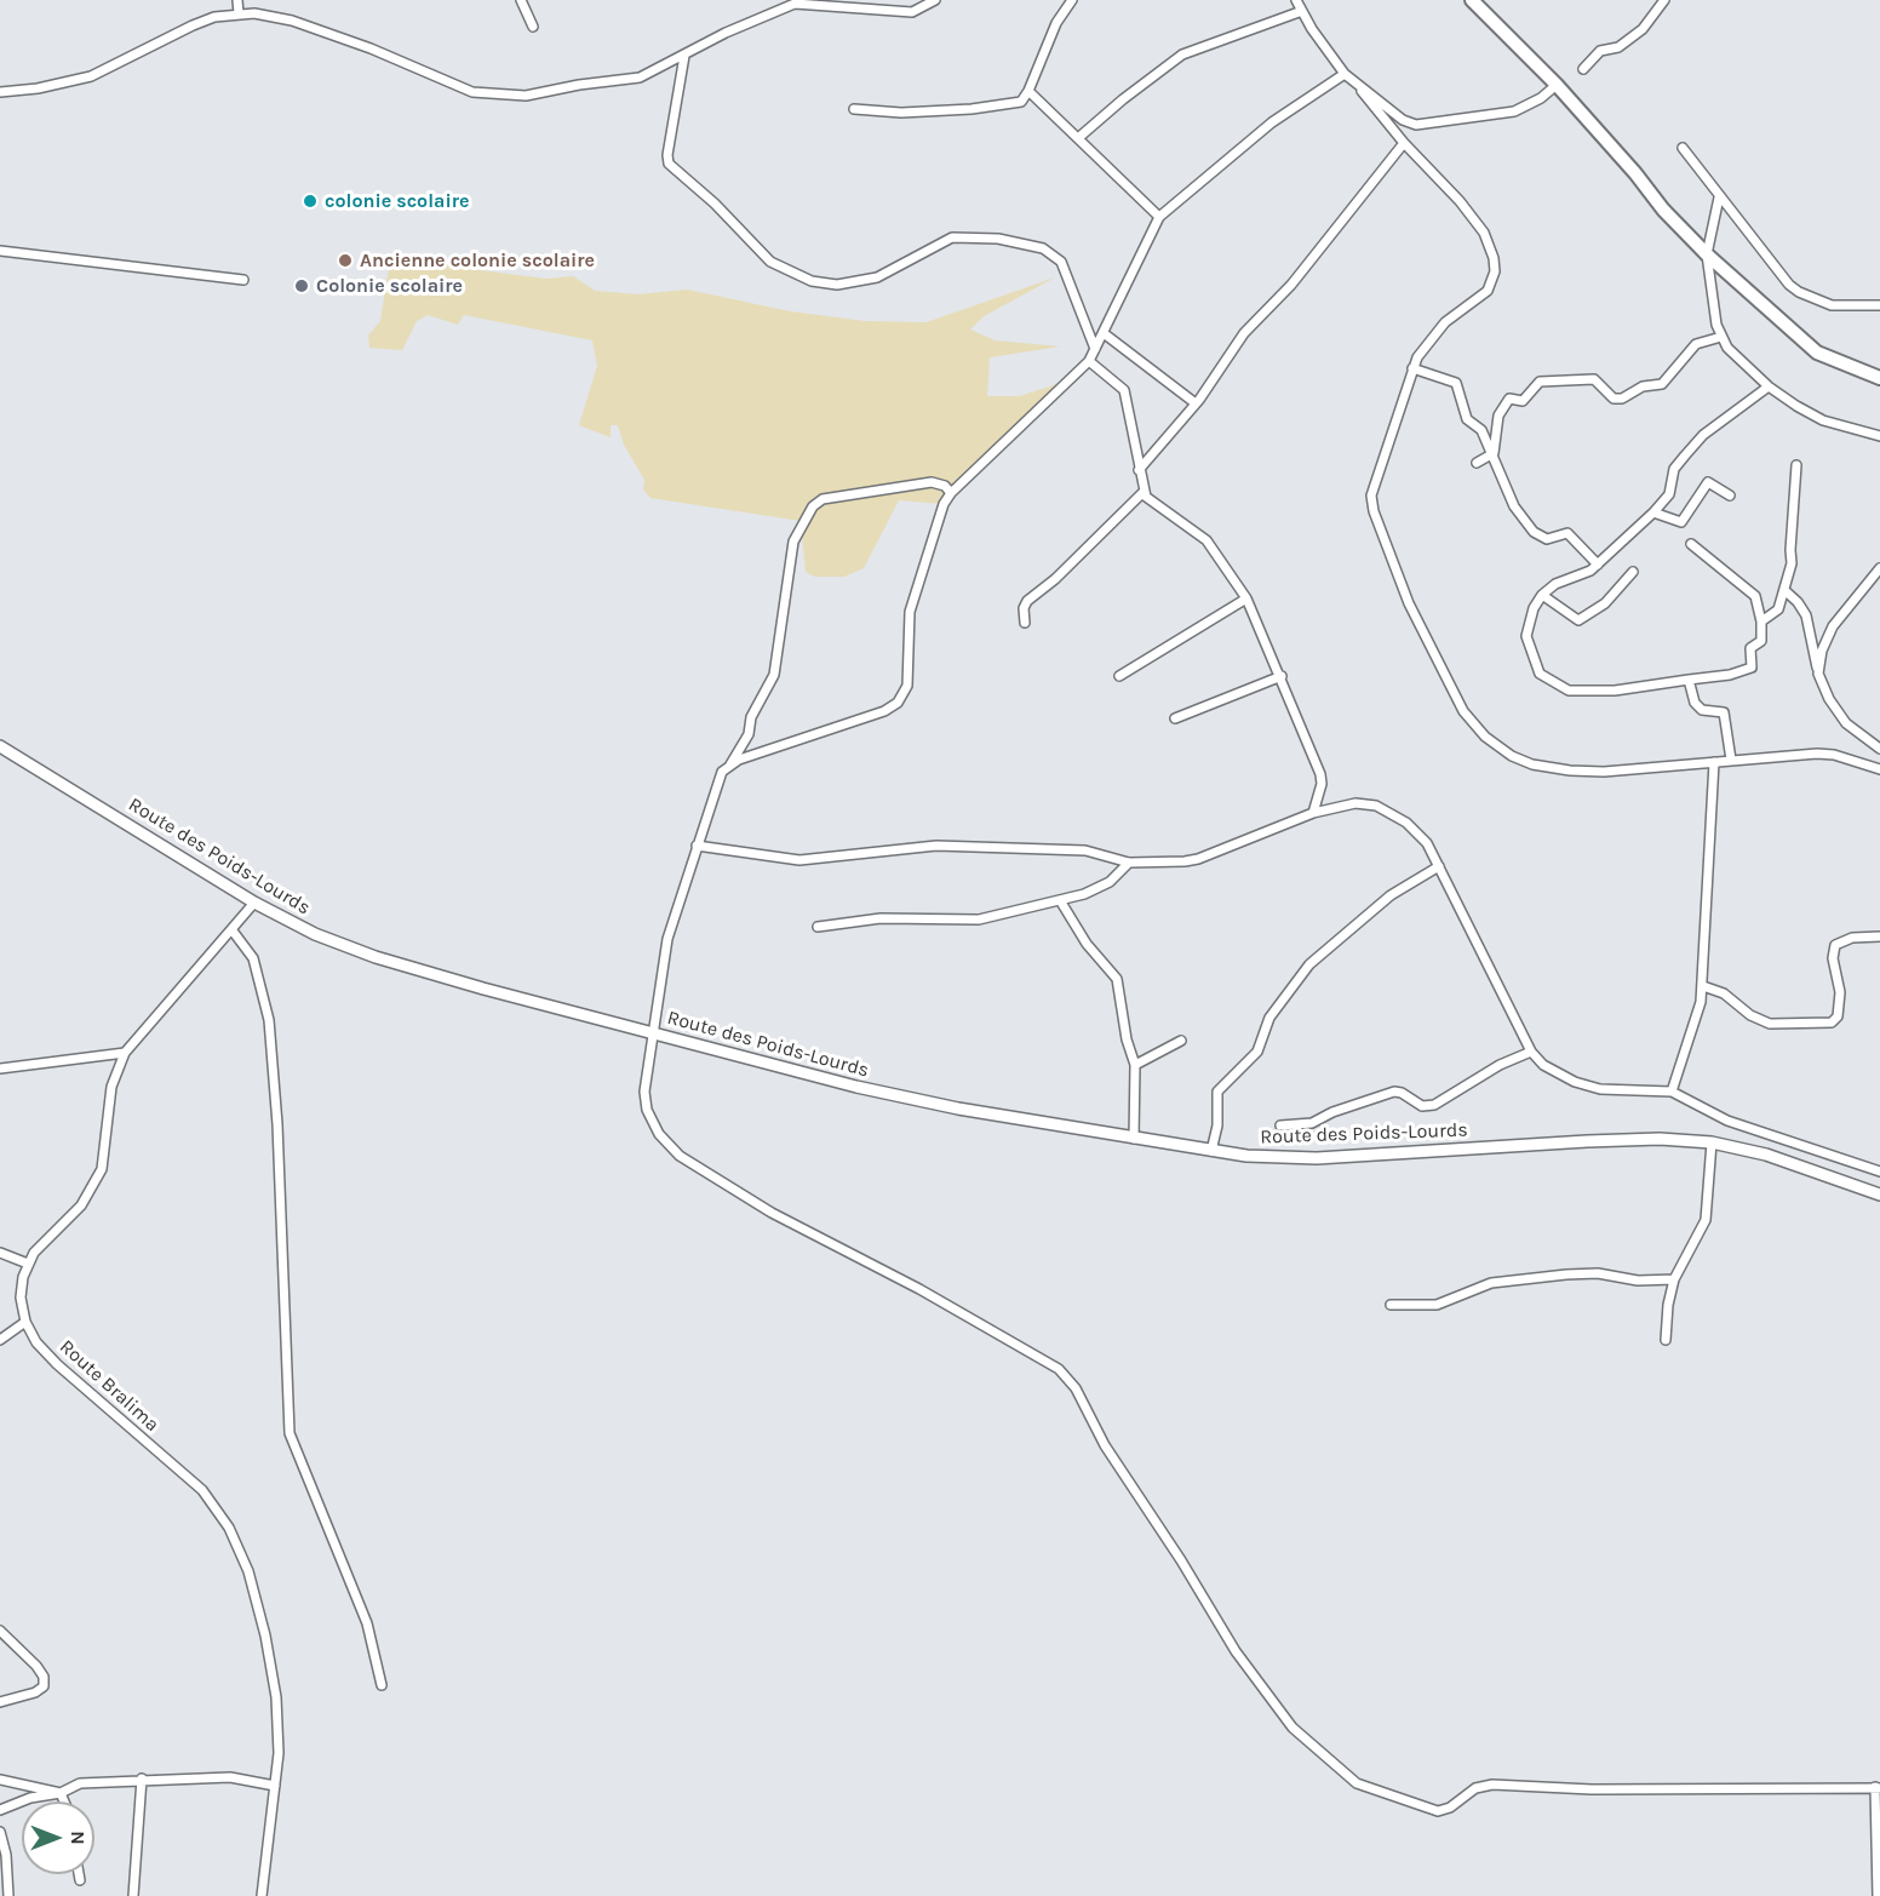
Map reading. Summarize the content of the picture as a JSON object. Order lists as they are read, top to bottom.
{
  "streets": {
    "street": ["Route des Poids-Lourds", "Route Bralima"]
  },
  "crossings": [
    ["Route des Poids-Lourds", "Route Bralima"]
  ],
  "places": ["colonie scolaire", "Ancienne colonie scolaire", "Colonie scolaire"],
  "north": "right"
}
